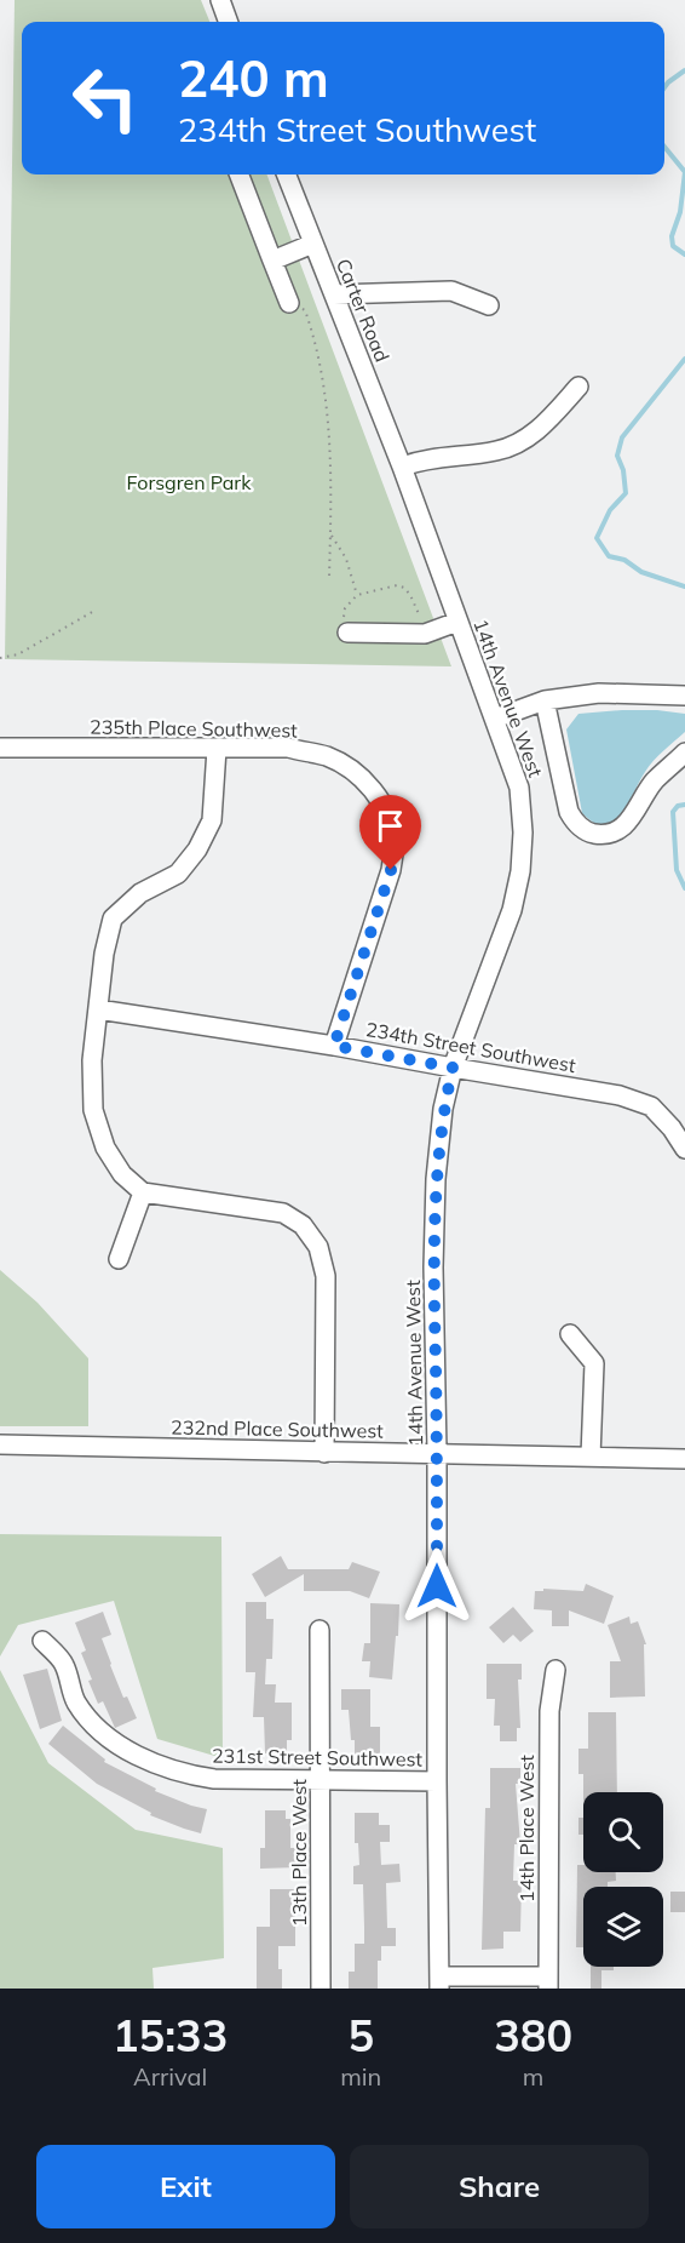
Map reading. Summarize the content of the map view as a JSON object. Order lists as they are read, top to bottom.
{
  "streets": {
    "street": [
      "Carter Road",
      "14th Avenue West",
      "235th Place Southwest",
      "234th Street Southwest",
      "232nd Place Southwest",
      "231st Street Southwest",
      "14th Place West",
      "13th Place West"
    ]
  },
  "crossings": [
    ["Carter Road", "14th Avenue West"],
    ["14th Avenue West", "234th Street Southwest"],
    ["14th Avenue West", "232nd Place Southwest"],
    ["14th Avenue West", "231st Street Southwest"],
    ["235th Place Southwest", "234th Street Southwest"],
    ["231st Street Southwest", "13th Place West"]
  ],
  "parks": ["Forsgren Park"],
  "page": {
    "turn": ["240 m", "234th Street Southwest"],
    "eta": [
      "15:33",
      "Arrival",
      "5",
      "min",
      "380",
      "m"
    ],
    "buttons": ["Exit", "Share"]
  }
}
